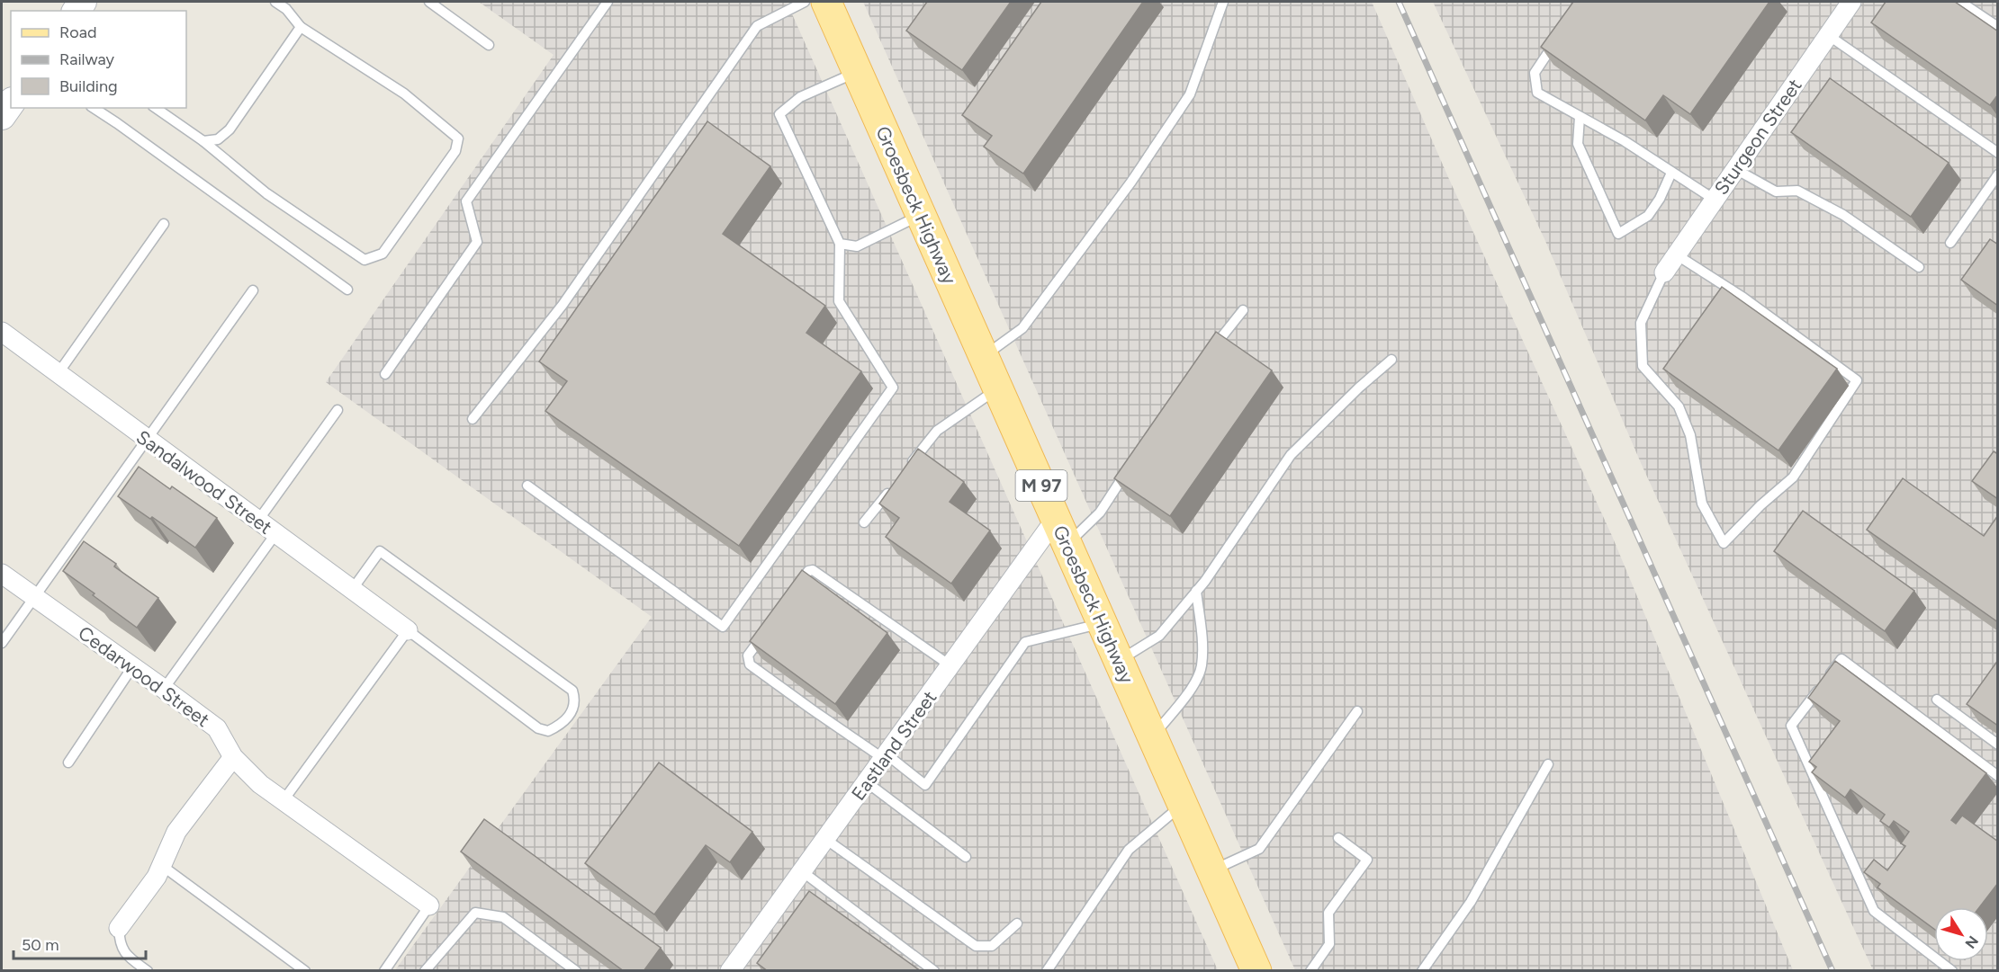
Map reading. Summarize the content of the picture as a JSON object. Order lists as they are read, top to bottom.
{
  "streets": {
    "main road": ["Groesbeck Highway", "M 97"],
    "street": [
      "Sturgeon Street",
      "Sandalwood Street",
      "Cedarwood Street",
      "Eastland Street"
    ]
  },
  "crossings": [
    ["Groesbeck Highway", "Eastland Street"]
  ],
  "legend": ["Road", "Railway", "Building"],
  "scale_bar": "50 m",
  "north": "bottom right"
}
